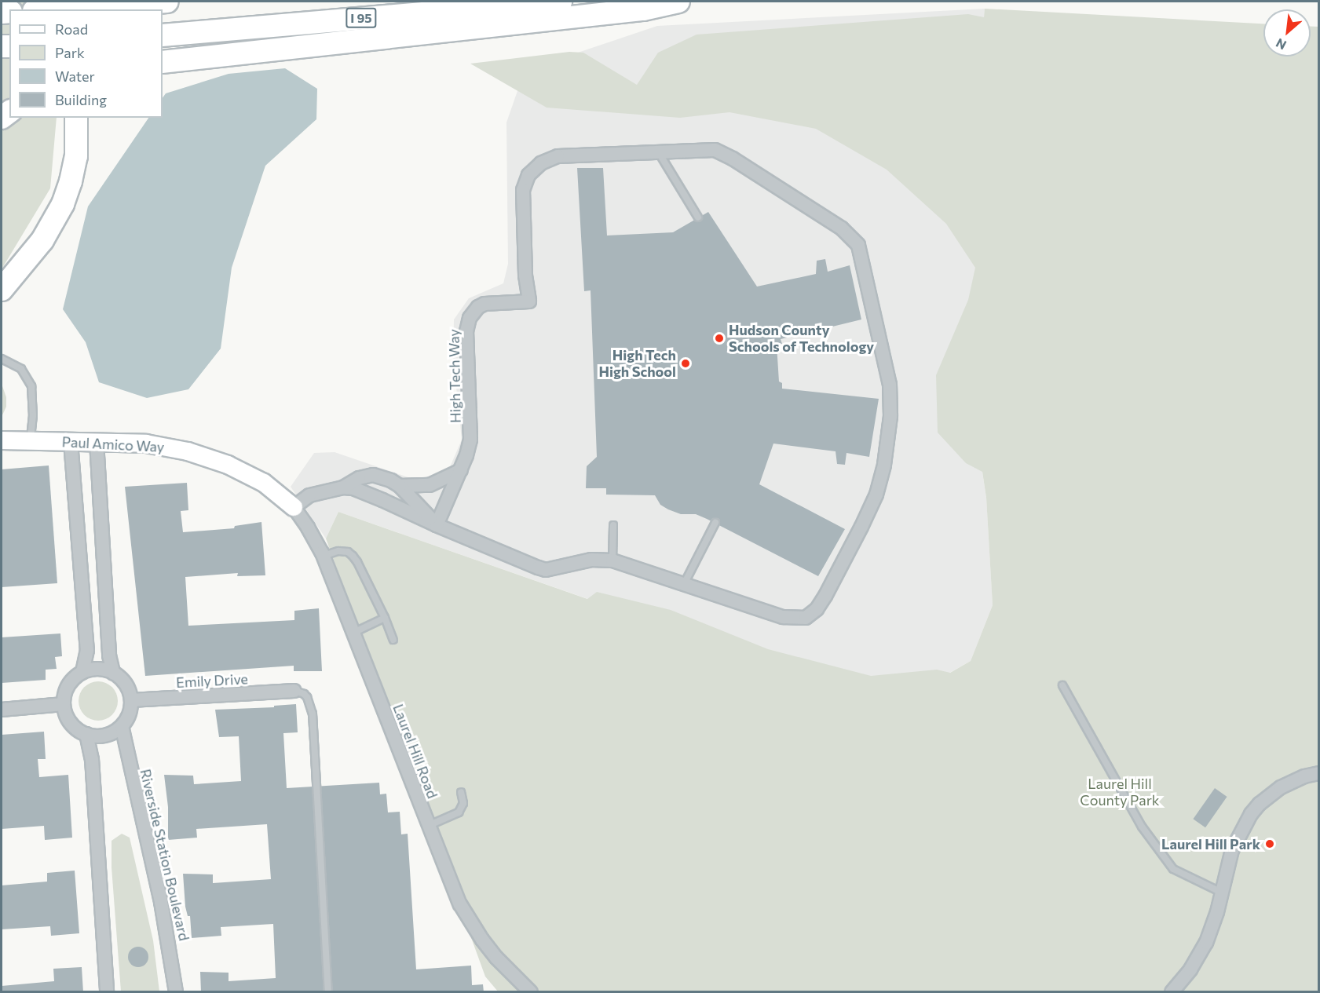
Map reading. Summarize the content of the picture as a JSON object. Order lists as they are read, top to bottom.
{
  "streets": {
    "highway": ["I 95"],
    "street": [
      "High Tech Way",
      "Paul Amico Way",
      "Emily Drive",
      "Laurel Hill Road",
      "Riverside Station Boulevard"
    ]
  },
  "crossings": [
    ["Paul Amico Way", "Laurel Hill Road"],
    ["Emily Drive", "Riverside Station Boulevard"]
  ],
  "parks": ["Laurel Hill County Park"],
  "places": ["Hudson County Schools of Technology", "High Tech High School", "Laurel Hill Park"],
  "legend": [
    "Road",
    "Park",
    "Water",
    "Building"
  ],
  "north": "bottom left"
}
